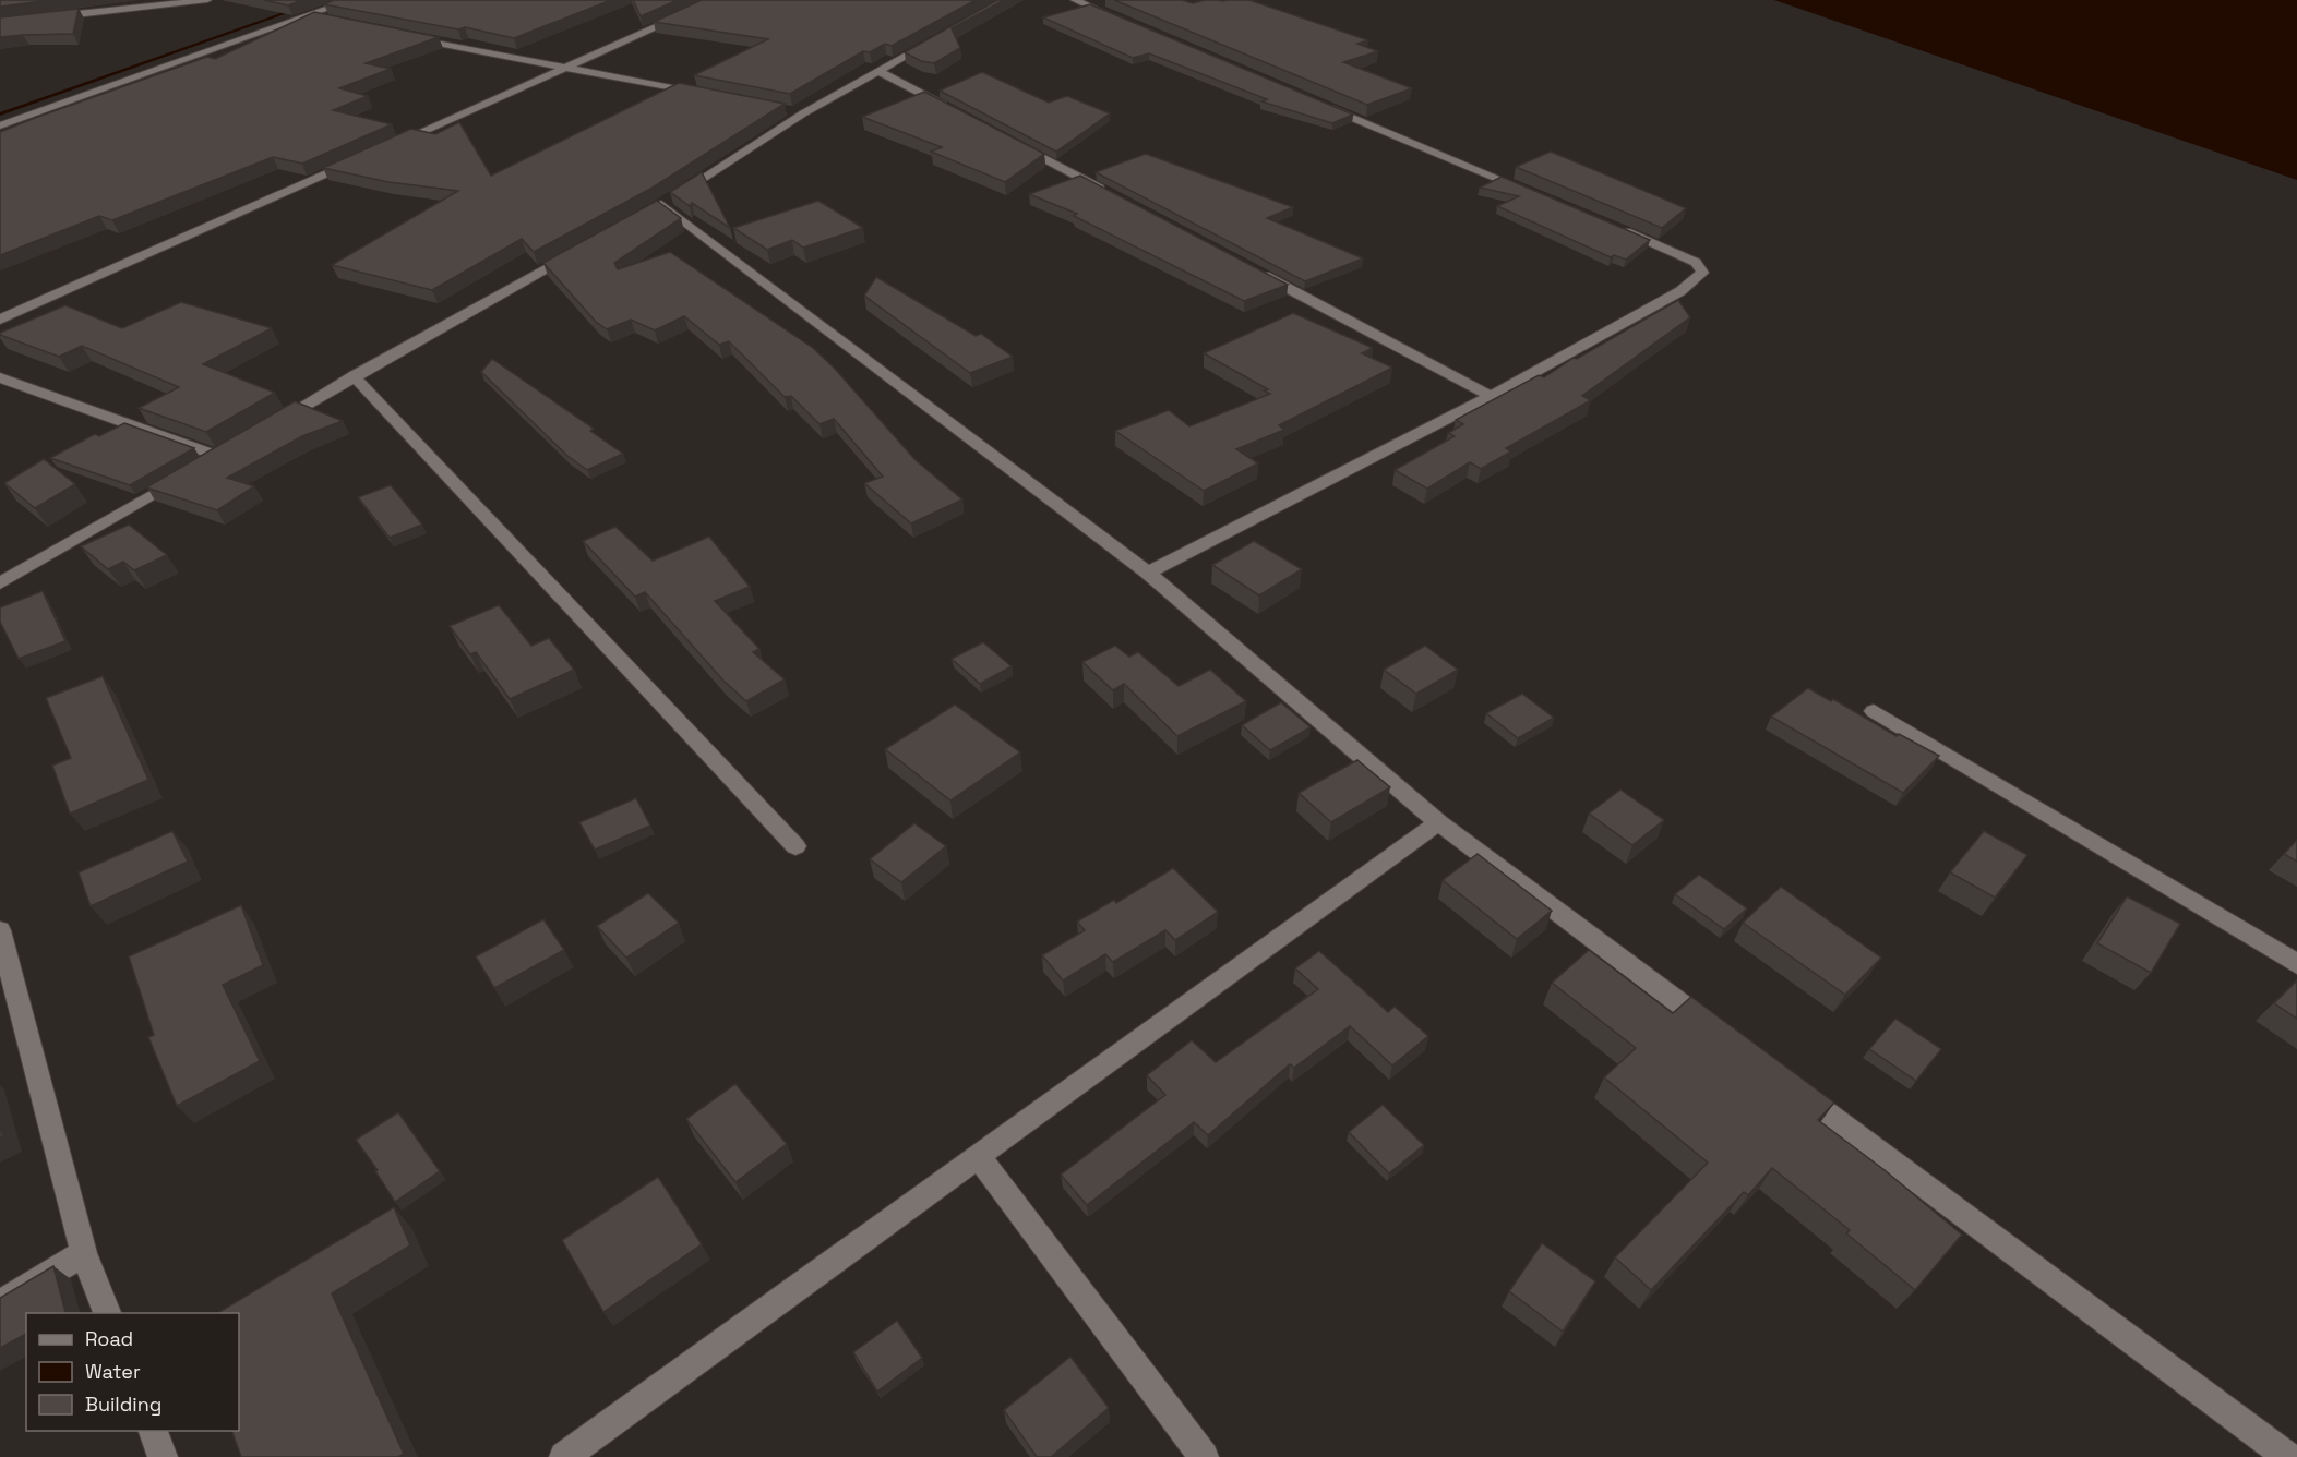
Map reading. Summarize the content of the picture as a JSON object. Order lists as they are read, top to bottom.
{
  "legend": ["Road", "Water", "Building"]
}
